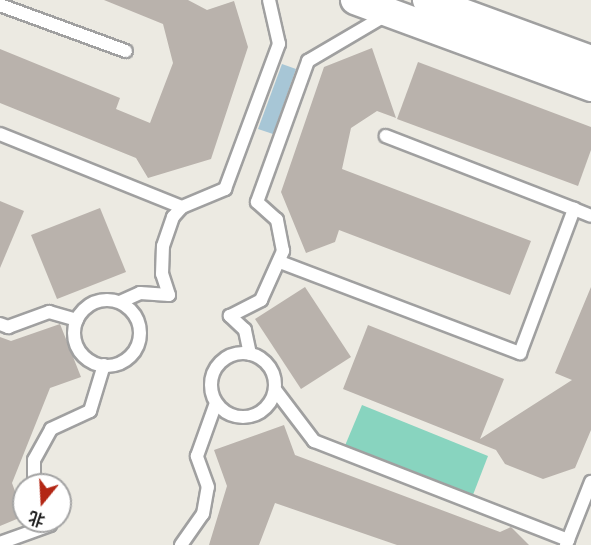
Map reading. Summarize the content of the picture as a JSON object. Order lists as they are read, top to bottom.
{
  "north": "bottom"
}
